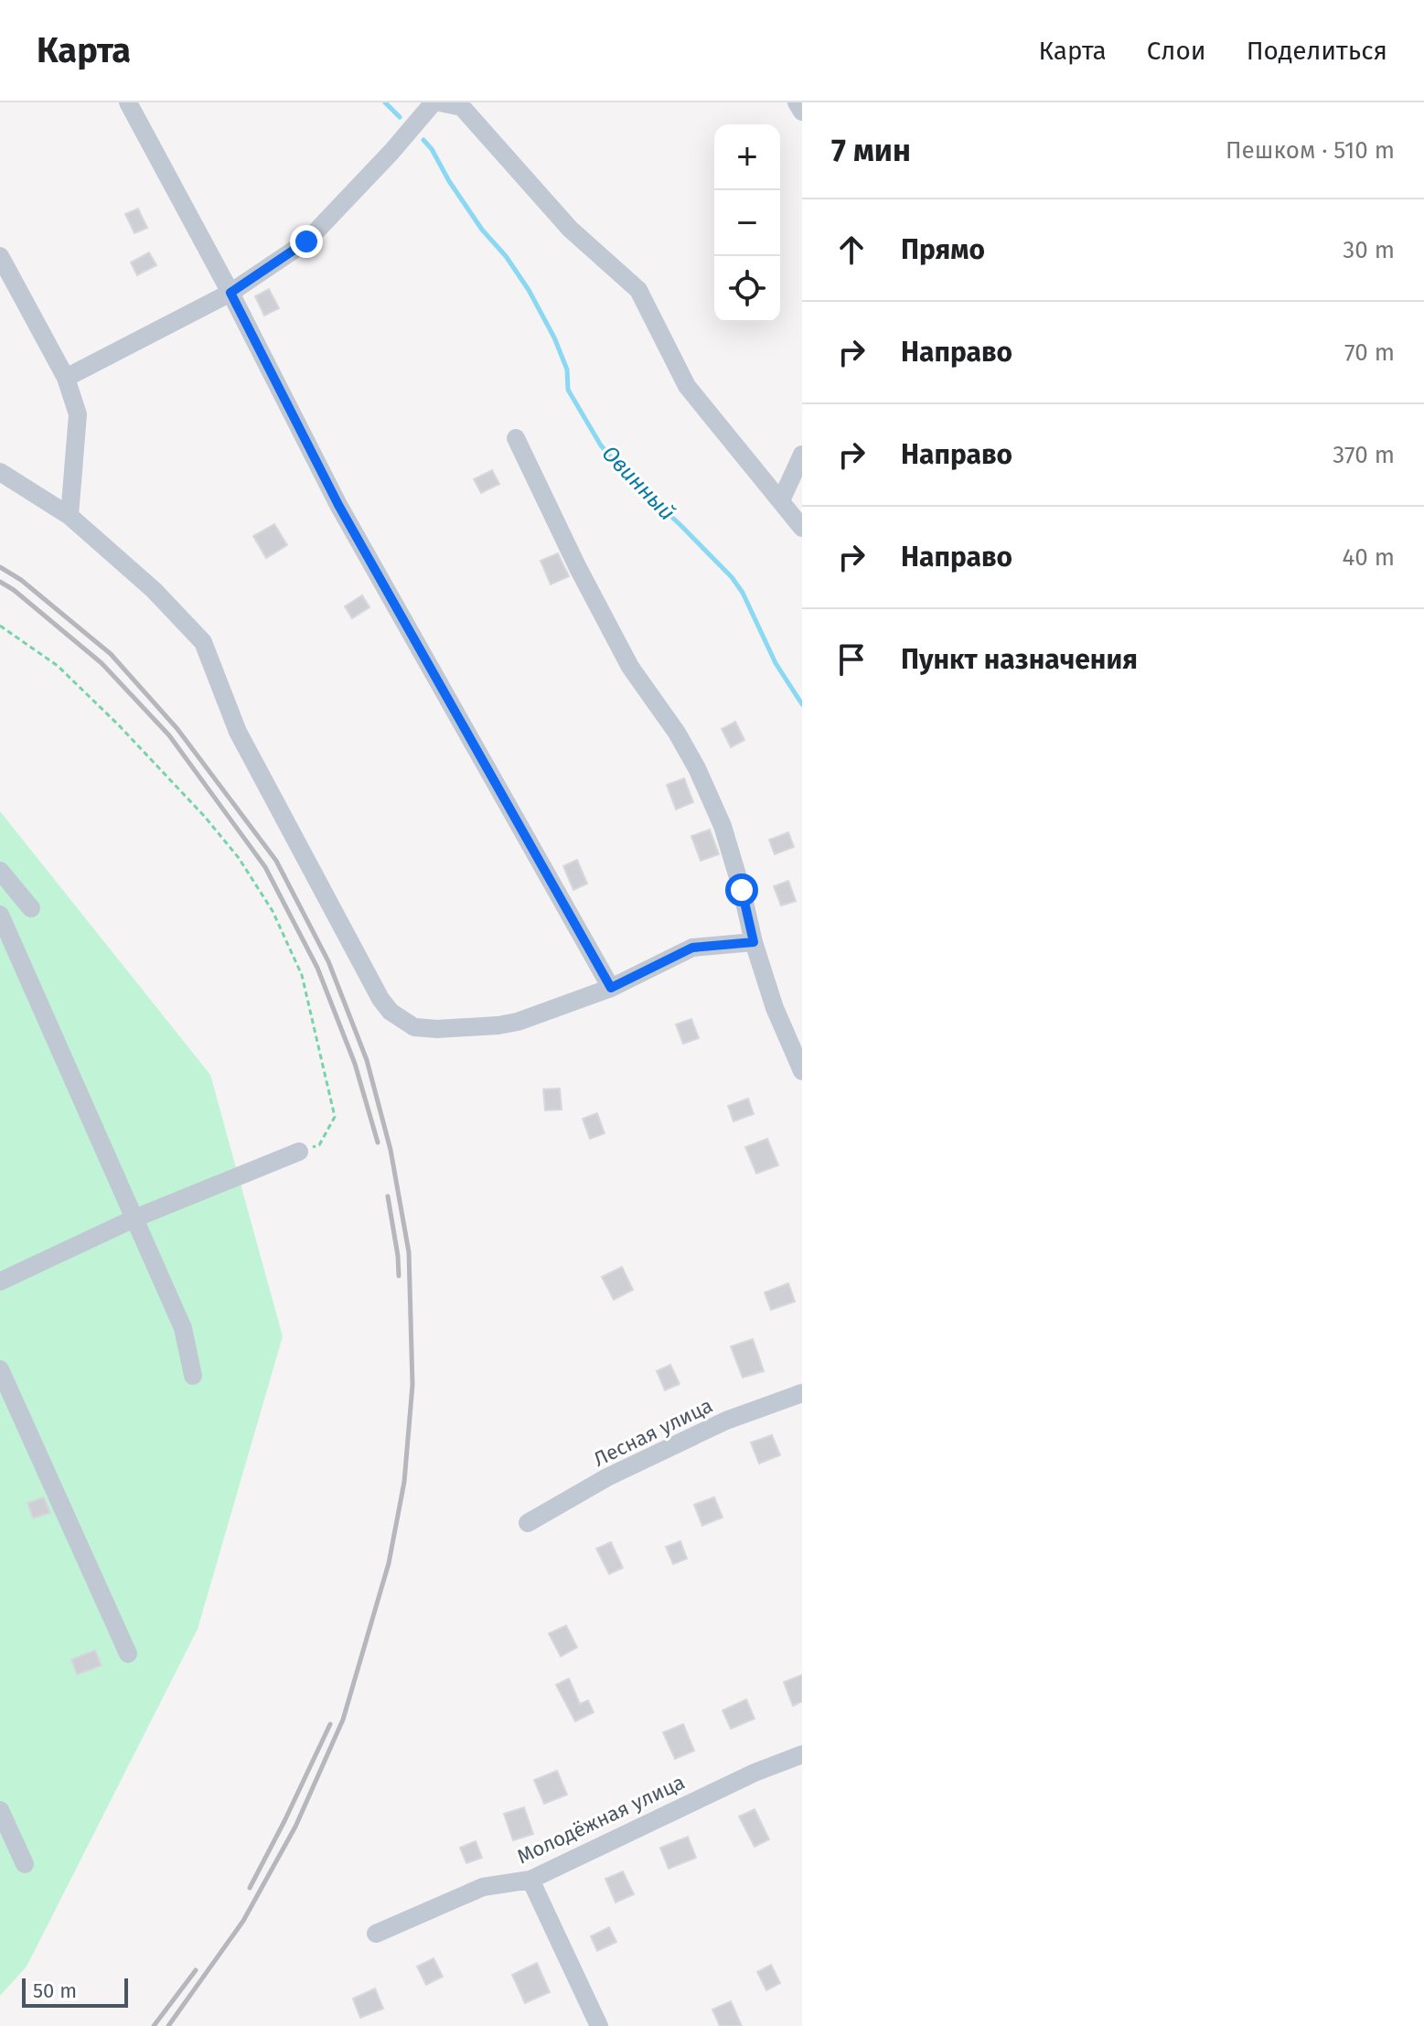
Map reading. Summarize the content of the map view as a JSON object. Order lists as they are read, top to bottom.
{
  "streets": {
    "street": ["Лесная улица", "Молодёжная улица"]
  },
  "water": ["Овинный"],
  "scale_bar": "50 m",
  "page": {
    "header": "Карта",
    "nav": ["Карта", "Слои", "Поделиться"],
    "heading": ["7 мин", "Пешком · 510 m"],
    "map_buttons": ["+", "−"],
    "list": [
      ["Прямо", "30 m"],
      ["Направо", "70 m"],
      ["Направо", "370 m"],
      ["Направо", "40 m"],
      "Пункт назначения"
    ],
    "scale": "50 m"
  }
}
